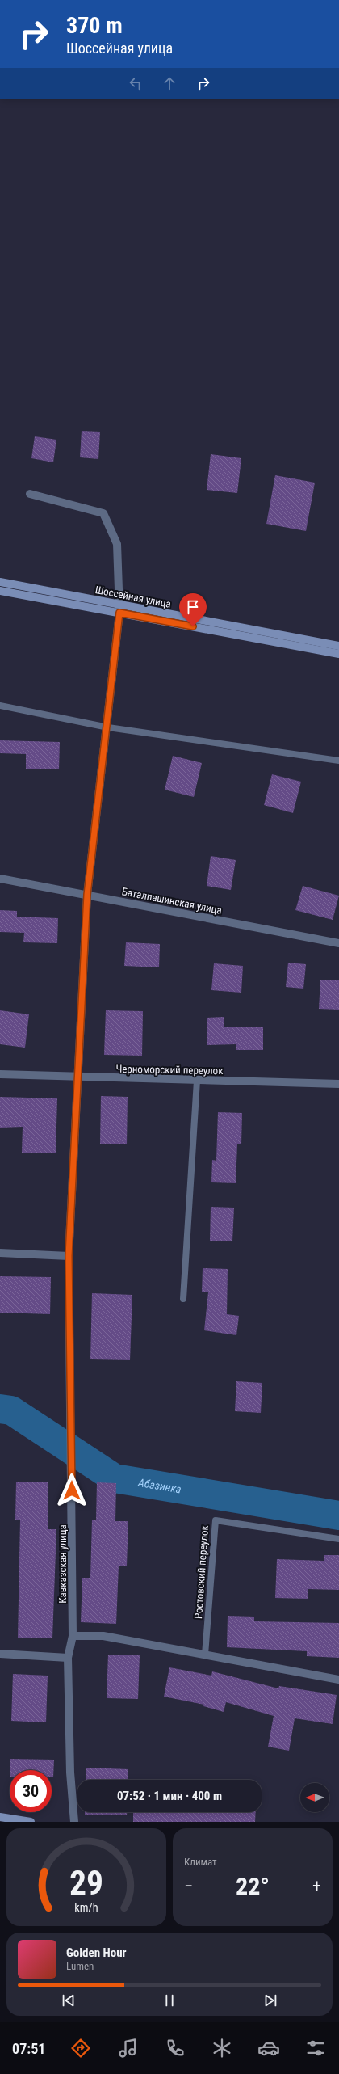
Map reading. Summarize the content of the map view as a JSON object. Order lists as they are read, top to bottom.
{
  "streets": {
    "main road": ["Шоссейная улица"],
    "street": ["Баталпашинская улица", "Черноморский переулок", "Кавказская улица"],
    "lane": ["Ростовский переулок"]
  },
  "crossings": [
    ["Шоссейная улица", "Кавказская улица"],
    ["Баталпашинская улица", "Кавказская улица"],
    ["Черноморский переулок", "Кавказская улица"]
  ],
  "water": ["Абазинка"],
  "north": "left",
  "page": {
    "turn": ["370 m", "Шоссейная улица"],
    "limit": "30",
    "trip": "07:52 · 1 мин · 400 m",
    "tile": "Климат",
    "heat": ["−", "22°", "+"],
    "song": ["Golden Hour", "Lumen"],
    "tabs": "07:51",
    "gauge": ["29", "km/h"]
  }
}
